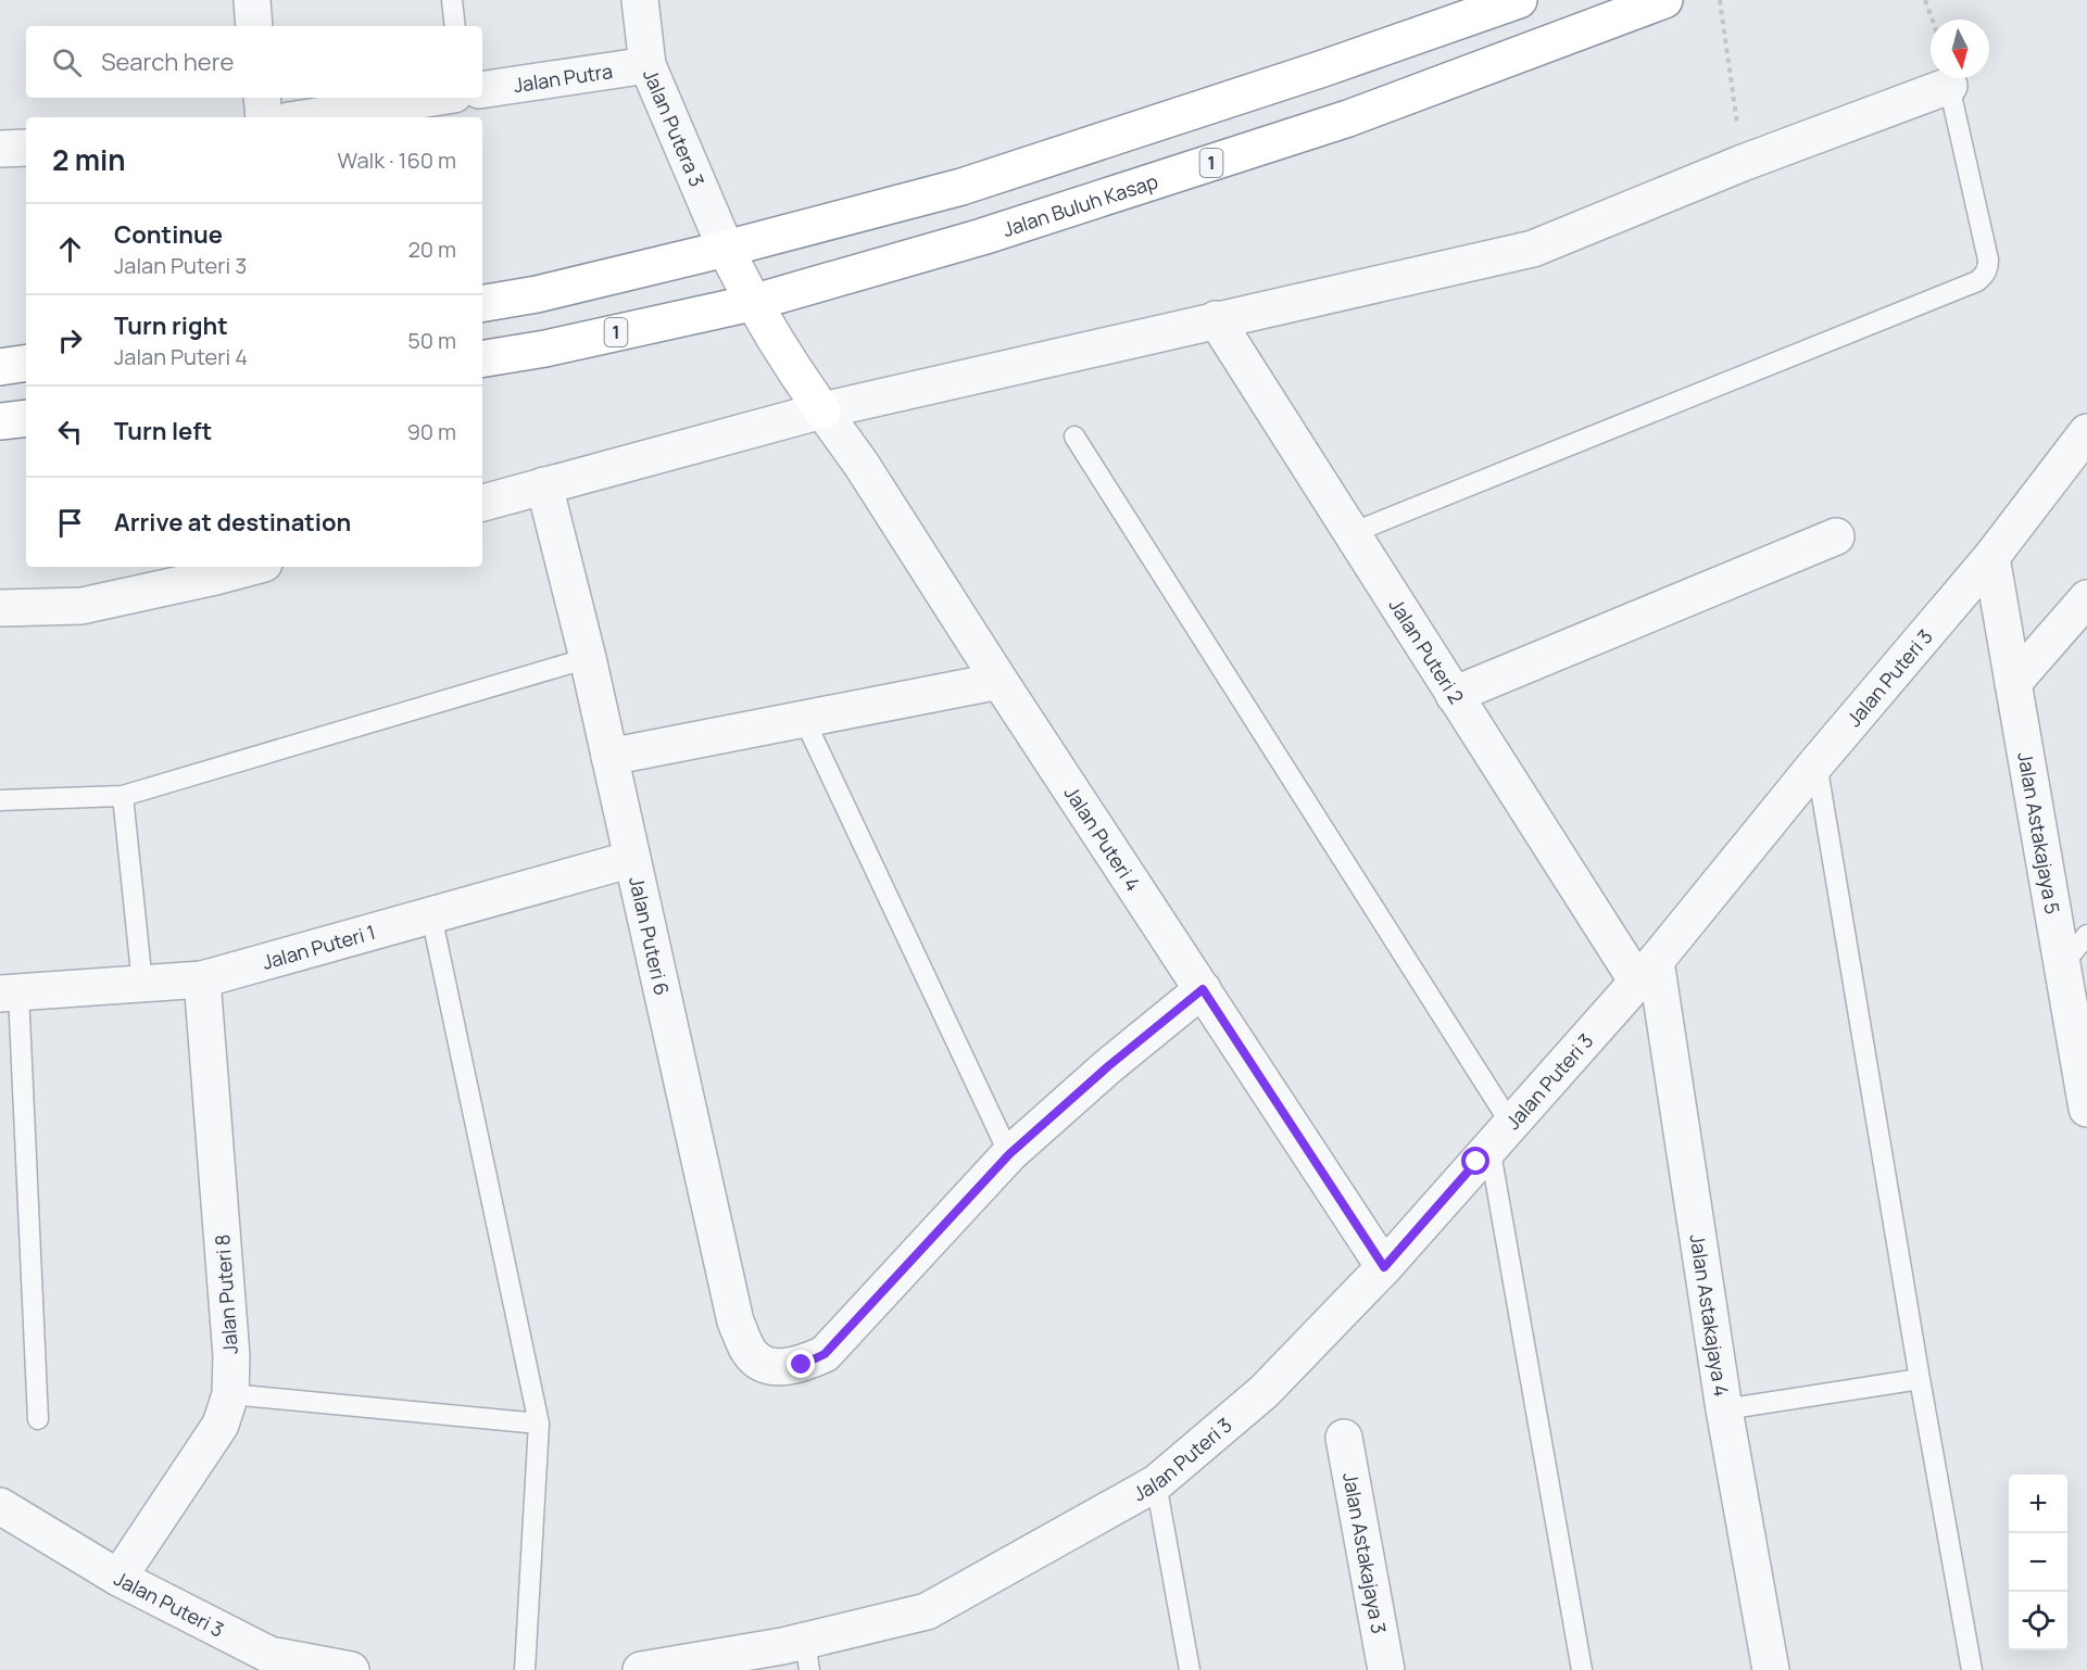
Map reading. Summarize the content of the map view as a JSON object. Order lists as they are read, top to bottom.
{
  "streets": {
    "main road": ["1", "Jalan Buluh Kasap"],
    "street": [
      "Jalan Putra",
      "Jalan Putera 3",
      "Jalan Puteri 2",
      "Jalan Puteri 3",
      "Jalan Astakajaya 5",
      "Jalan Puteri 4",
      "Jalan Puteri 6",
      "Jalan Puteri 1",
      "Jalan Puteri 8",
      "Jalan Astakajaya 4",
      "Jalan Astakajaya 3"
    ]
  },
  "crossings": [
    ["Jalan Putra", "Jalan Putera 3"],
    ["Jalan Puteri 2", "Jalan Puteri 3"],
    ["Jalan Puteri 2", "Jalan Astakajaya 4"],
    ["Jalan Puteri 3", "Jalan Astakajaya 5"],
    ["Jalan Puteri 3", "Jalan Puteri 4"],
    ["Jalan Puteri 3", "Jalan Puteri 8"],
    ["Jalan Puteri 3", "Jalan Astakajaya 4"],
    ["Jalan Puteri 6", "Jalan Puteri 1"],
    ["Jalan Puteri 1", "Jalan Puteri 8"]
  ],
  "north": "bottom",
  "page": {
    "search": "Search here",
    "heading": ["2 min", "Walk · 160 m"],
    "list": [
      ["Continue", "Jalan Puteri 3", "20 m"],
      ["Turn right", "Jalan Puteri 4", "50 m"],
      ["Turn left", "90 m"],
      "Arrive at destination"
    ],
    "map_buttons": ["+", "−"]
  }
}
